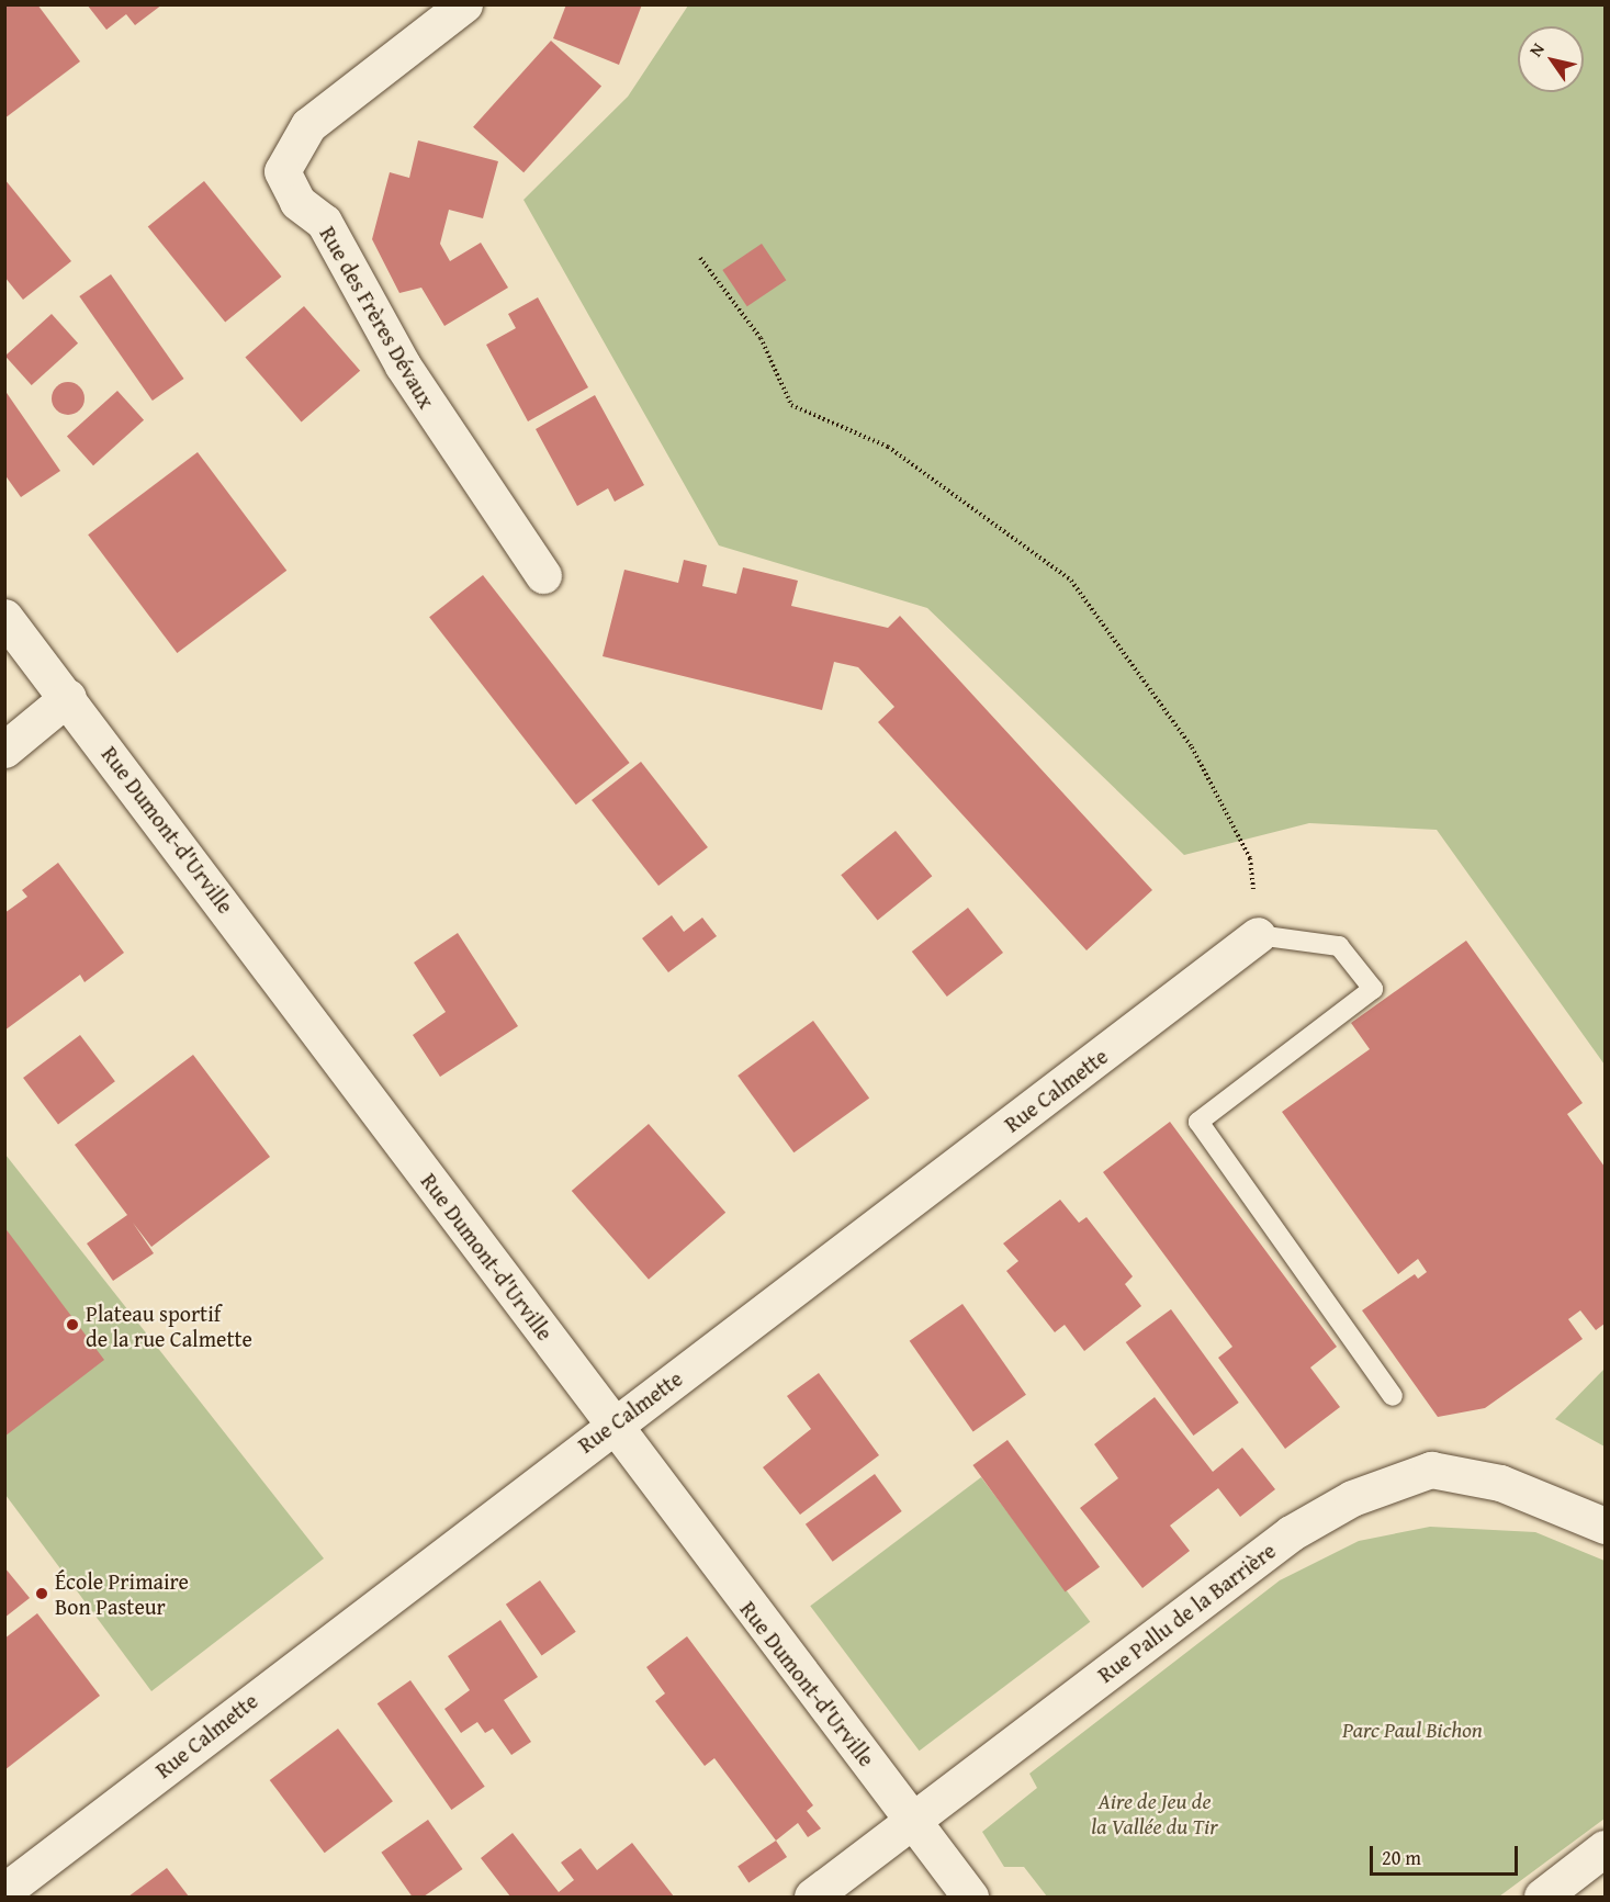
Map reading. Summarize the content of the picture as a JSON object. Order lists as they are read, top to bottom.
{
  "streets": {
    "street": [
      "Rue des Frères Dévaux",
      "Rue Dumont-d'Urville",
      "Rue Calmette",
      "Rue Pallu de la Barrière"
    ]
  },
  "crossings": [
    ["Rue Dumont-d'Urville", "Rue Calmette"],
    ["Rue Dumont-d'Urville", "Rue Pallu de la Barrière"]
  ],
  "parks": ["Parc Paul Bichon", "Aire de Jeu de la Vallée du Tir"],
  "places": ["Plateau sportif de la rue Calmette", "École Primaire Bon Pasteur"],
  "scale_bar": "20 m",
  "north": "top left"
}
